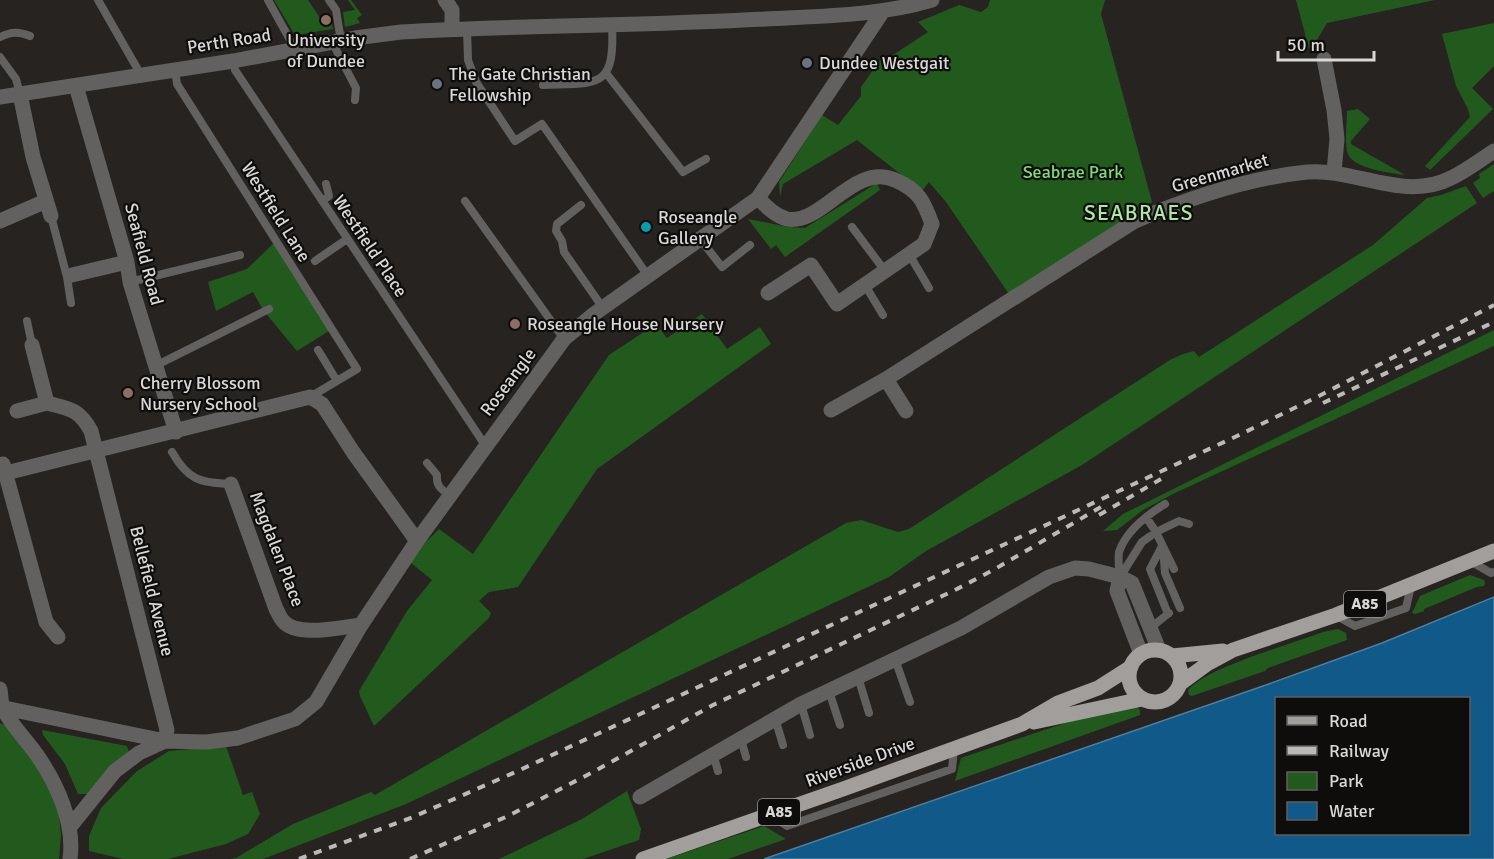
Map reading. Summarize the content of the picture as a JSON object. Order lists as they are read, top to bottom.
{
  "streets": {
    "main road": ["A85", "Riverside Drive"],
    "street": [
      "Perth Road",
      "Greenmarket",
      "Seafield Road",
      "Roseangle",
      "Magdalen Place",
      "Bellefield Avenue"
    ],
    "lane": ["Westfield Lane", "Westfield Place"]
  },
  "crossings": [
    ["Perth Road", "Westfield Lane"],
    ["Perth Road", "Westfield Place"],
    ["Perth Road", "Seafield Road"],
    ["Perth Road", "Roseangle"],
    ["Westfield Place", "Roseangle"],
    ["Roseangle", "Magdalen Place"],
    ["Roseangle", "Bellefield Avenue"]
  ],
  "districts": ["SEABRAES"],
  "parks": ["Seabrae Park"],
  "places": [
    "University of Dundee",
    "Dundee Westgait",
    "The Gate Christian Fellowship",
    "Roseangle Gallery",
    "Roseangle House Nursery",
    "Cherry Blossom Nursery School"
  ],
  "legend": [
    "Road",
    "Railway",
    "Park",
    "Water"
  ],
  "scale_bar": "50 m"
}
